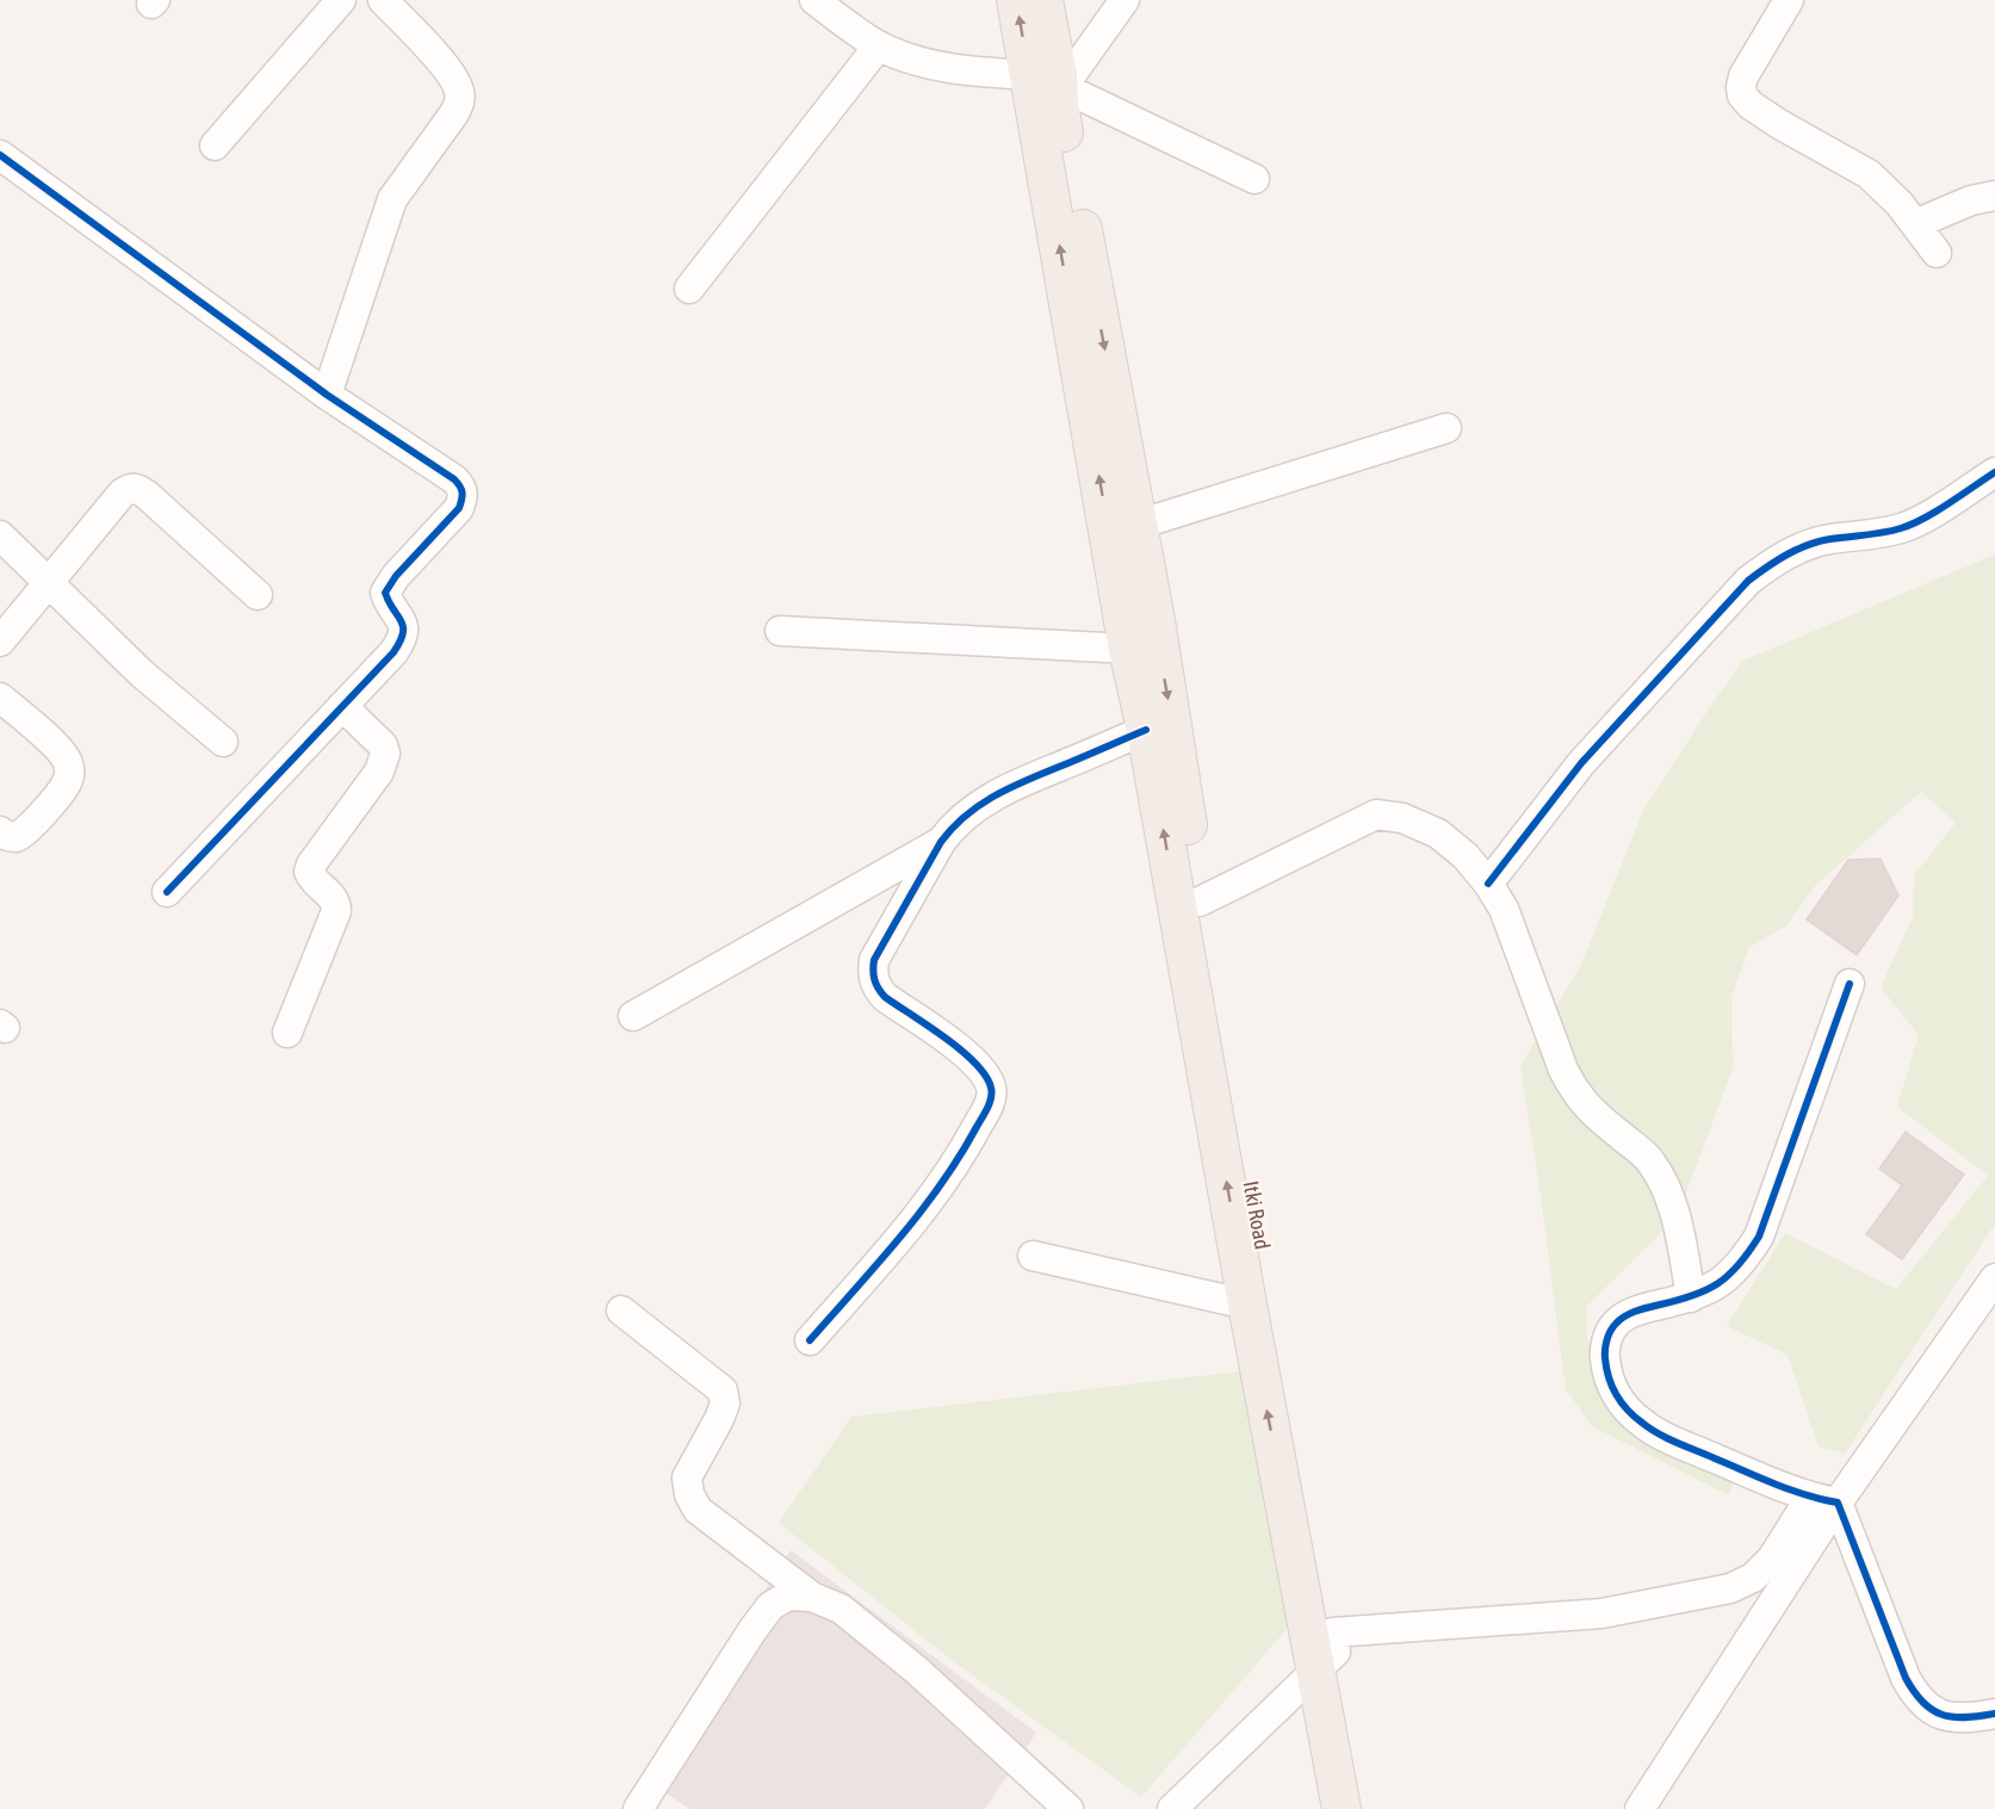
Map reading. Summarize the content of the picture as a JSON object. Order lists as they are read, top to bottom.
{
  "streets": {
    "main road": ["Itki Road"]
  }
}
